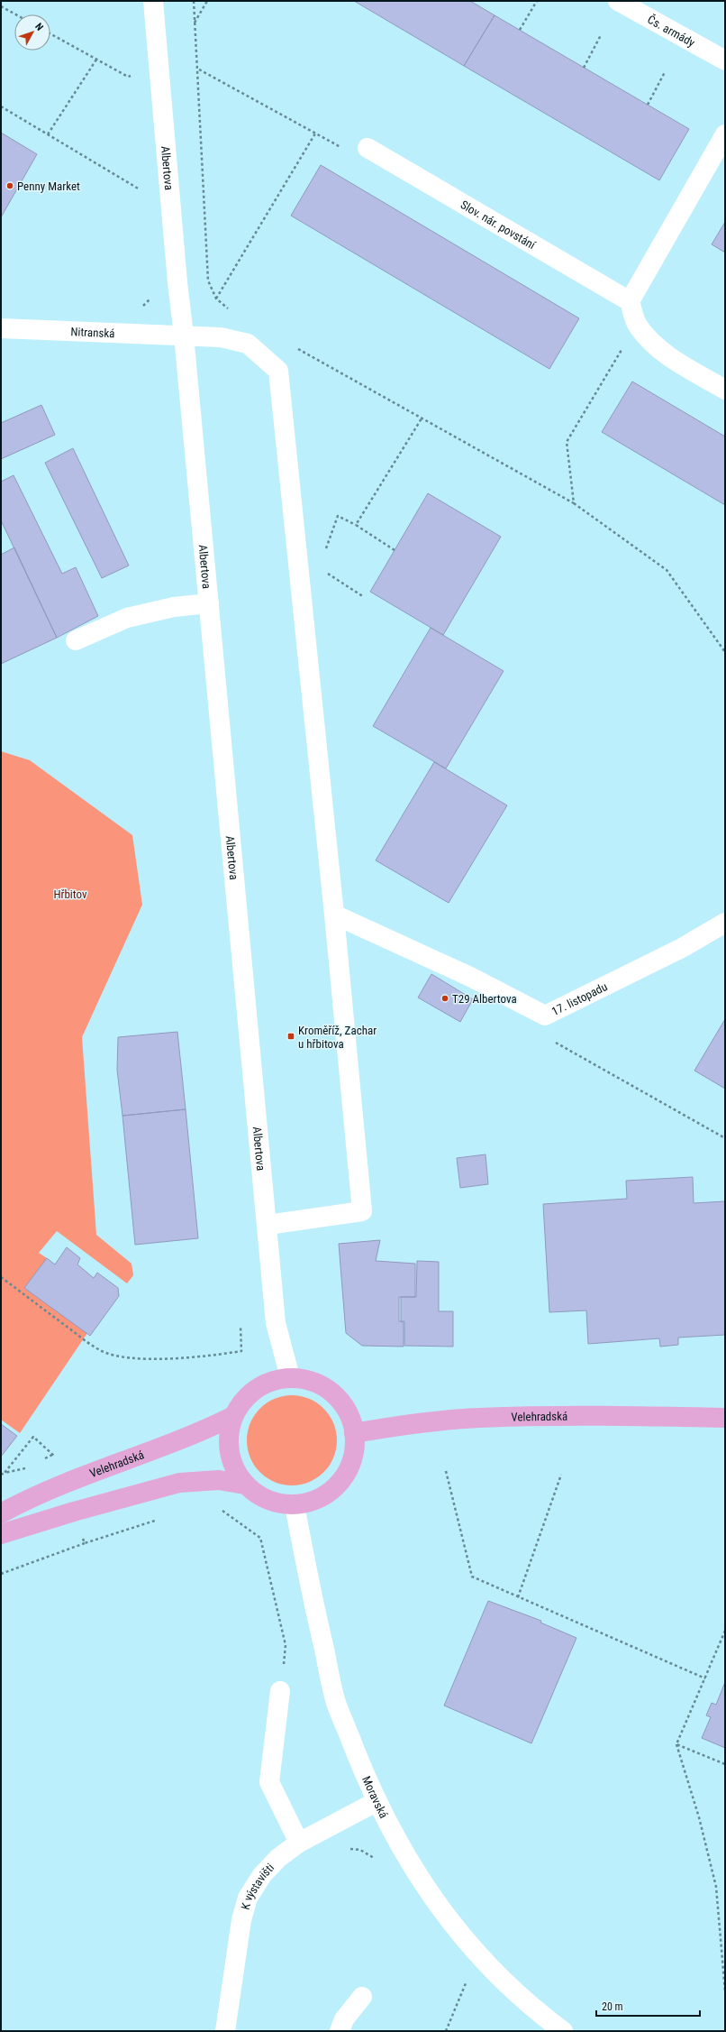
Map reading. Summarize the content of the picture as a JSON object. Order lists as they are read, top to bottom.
{
  "streets": {
    "main road": ["Velehradská"],
    "street": [
      "Čs. armády",
      "Albertova",
      "Slov. nár. povstání",
      "Nitranská",
      "17. listopadu",
      "Moravská",
      "K výstavišti"
    ]
  },
  "crossings": [
    ["Albertova", "Nitranská"],
    ["Albertova", "Velehradská"],
    ["Albertova", "Moravská"],
    ["Velehradská", "Moravská"],
    ["Moravská", "K výstavišti"]
  ],
  "parks": ["Hřbitov"],
  "places": {
    "other": ["Penny Market", "T29 Albertova"],
    "transit": ["Kroměříž, Zachar u hřbitova"]
  },
  "scale_bar": "20 m",
  "north": "top right"
}
